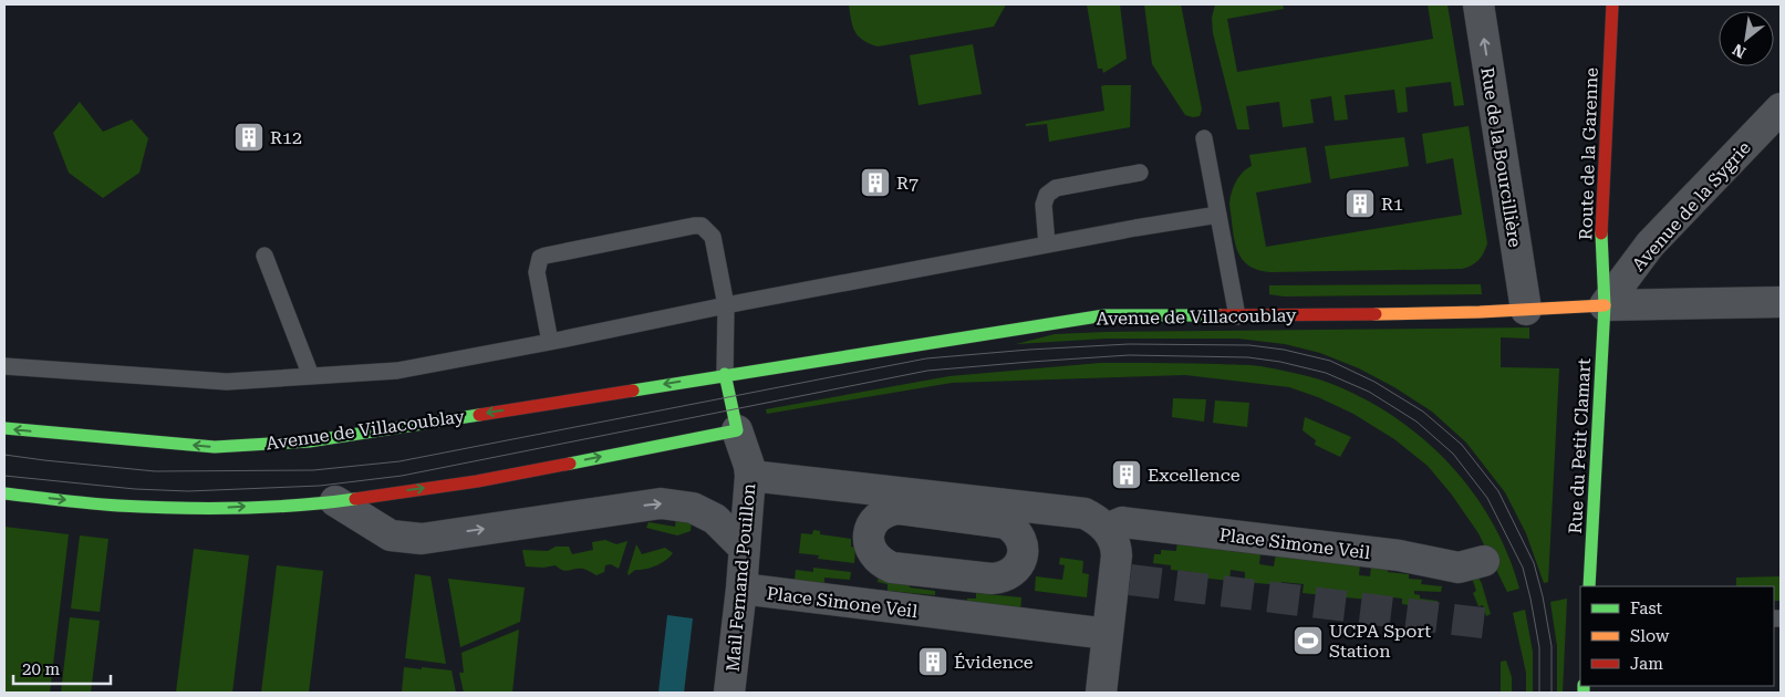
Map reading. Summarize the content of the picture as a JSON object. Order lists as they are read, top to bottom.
{
  "streets": {
    "street": [
      "Route de la Garenne",
      "Rue de la Bourcillière",
      "Avenue de la Sygrie",
      "Avenue de Villacoublay",
      "Rue du Petit Clamart",
      "Place Simone Veil",
      "Mail Fernand Pouillon"
    ]
  },
  "crossings": [
    ["Route de la Garenne", "Avenue de la Sygrie"],
    ["Route de la Garenne", "Avenue de Villacoublay"],
    ["Route de la Garenne", "Rue du Petit Clamart"],
    ["Rue de la Bourcillière", "Avenue de Villacoublay"],
    ["Avenue de la Sygrie", "Avenue de Villacoublay"],
    ["Avenue de la Sygrie", "Rue du Petit Clamart"],
    ["Avenue de Villacoublay", "Rue du Petit Clamart"],
    ["Place Simone Veil", "Mail Fernand Pouillon"]
  ],
  "one_way": ["Rue de la Bourcillière"],
  "places": {
    "building": [
      "R12",
      "R7",
      "R1",
      "Excellence",
      "Évidence"
    ],
    "sports": ["UCPA Sport Station"]
  },
  "legend": ["Fast", "Slow", "Jam"],
  "scale_bar": "20 m",
  "north": "bottom left"
}
